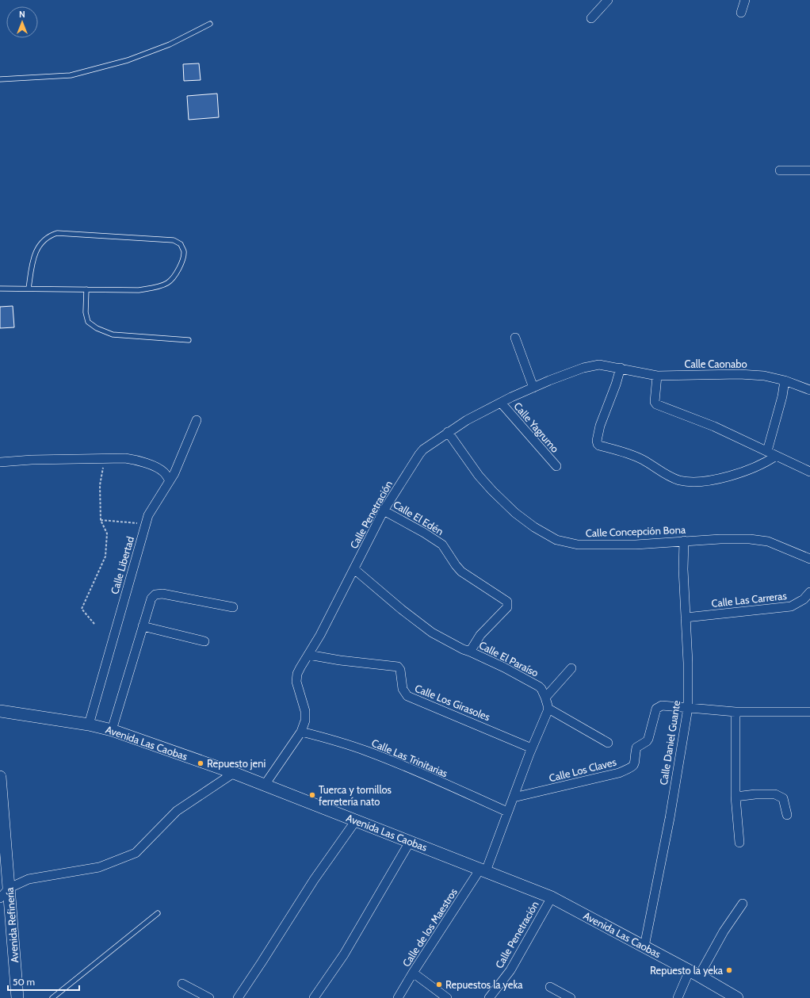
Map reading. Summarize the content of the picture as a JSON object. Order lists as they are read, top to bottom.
{
  "streets": {
    "street": [
      "Calle Caonabo",
      "Calle Yagrumo",
      "Calle Penetración",
      "Calle El Edén",
      "Calle Concepción Bona",
      "Calle Libertad",
      "Calle Las Carreras",
      "Calle El Paraíso",
      "Calle Los Girasoles",
      "Avenida Las Caobas",
      "Calle Daniel Guante",
      "Calle Las Trinitarias",
      "Calle Los Claves",
      "Avenida Refinería",
      "Calle de los Maestros"
    ]
  },
  "crossings": [
    ["Calle Caonabo", "Calle Penetración"],
    ["Calle Yagrumo", "Calle Penetración"],
    ["Calle Penetración", "Calle El Edén"],
    ["Calle Penetración", "Calle Concepción Bona"],
    ["Calle Penetración", "Calle El Paraíso"],
    ["Calle Penetración", "Calle Los Girasoles"],
    ["Calle Penetración", "Avenida Las Caobas"],
    ["Calle Penetración", "Calle Las Trinitarias"],
    ["Calle El Edén", "Calle El Paraíso"],
    ["Calle Concepción Bona", "Calle Daniel Guante"],
    ["Calle Libertad", "Avenida Las Caobas"],
    ["Calle Las Carreras", "Calle Daniel Guante"],
    ["Avenida Las Caobas", "Calle Daniel Guante"],
    ["Avenida Las Caobas", "Calle de los Maestros"],
    ["Calle Daniel Guante", "Calle Los Claves"]
  ],
  "places": [
    "Repuesto jeni",
    "Tuerca y tornillos ferretería nato",
    "Repuesto la yeka",
    "Repuestos la yeka"
  ],
  "scale_bar": "50 m",
  "north": "top"
}
